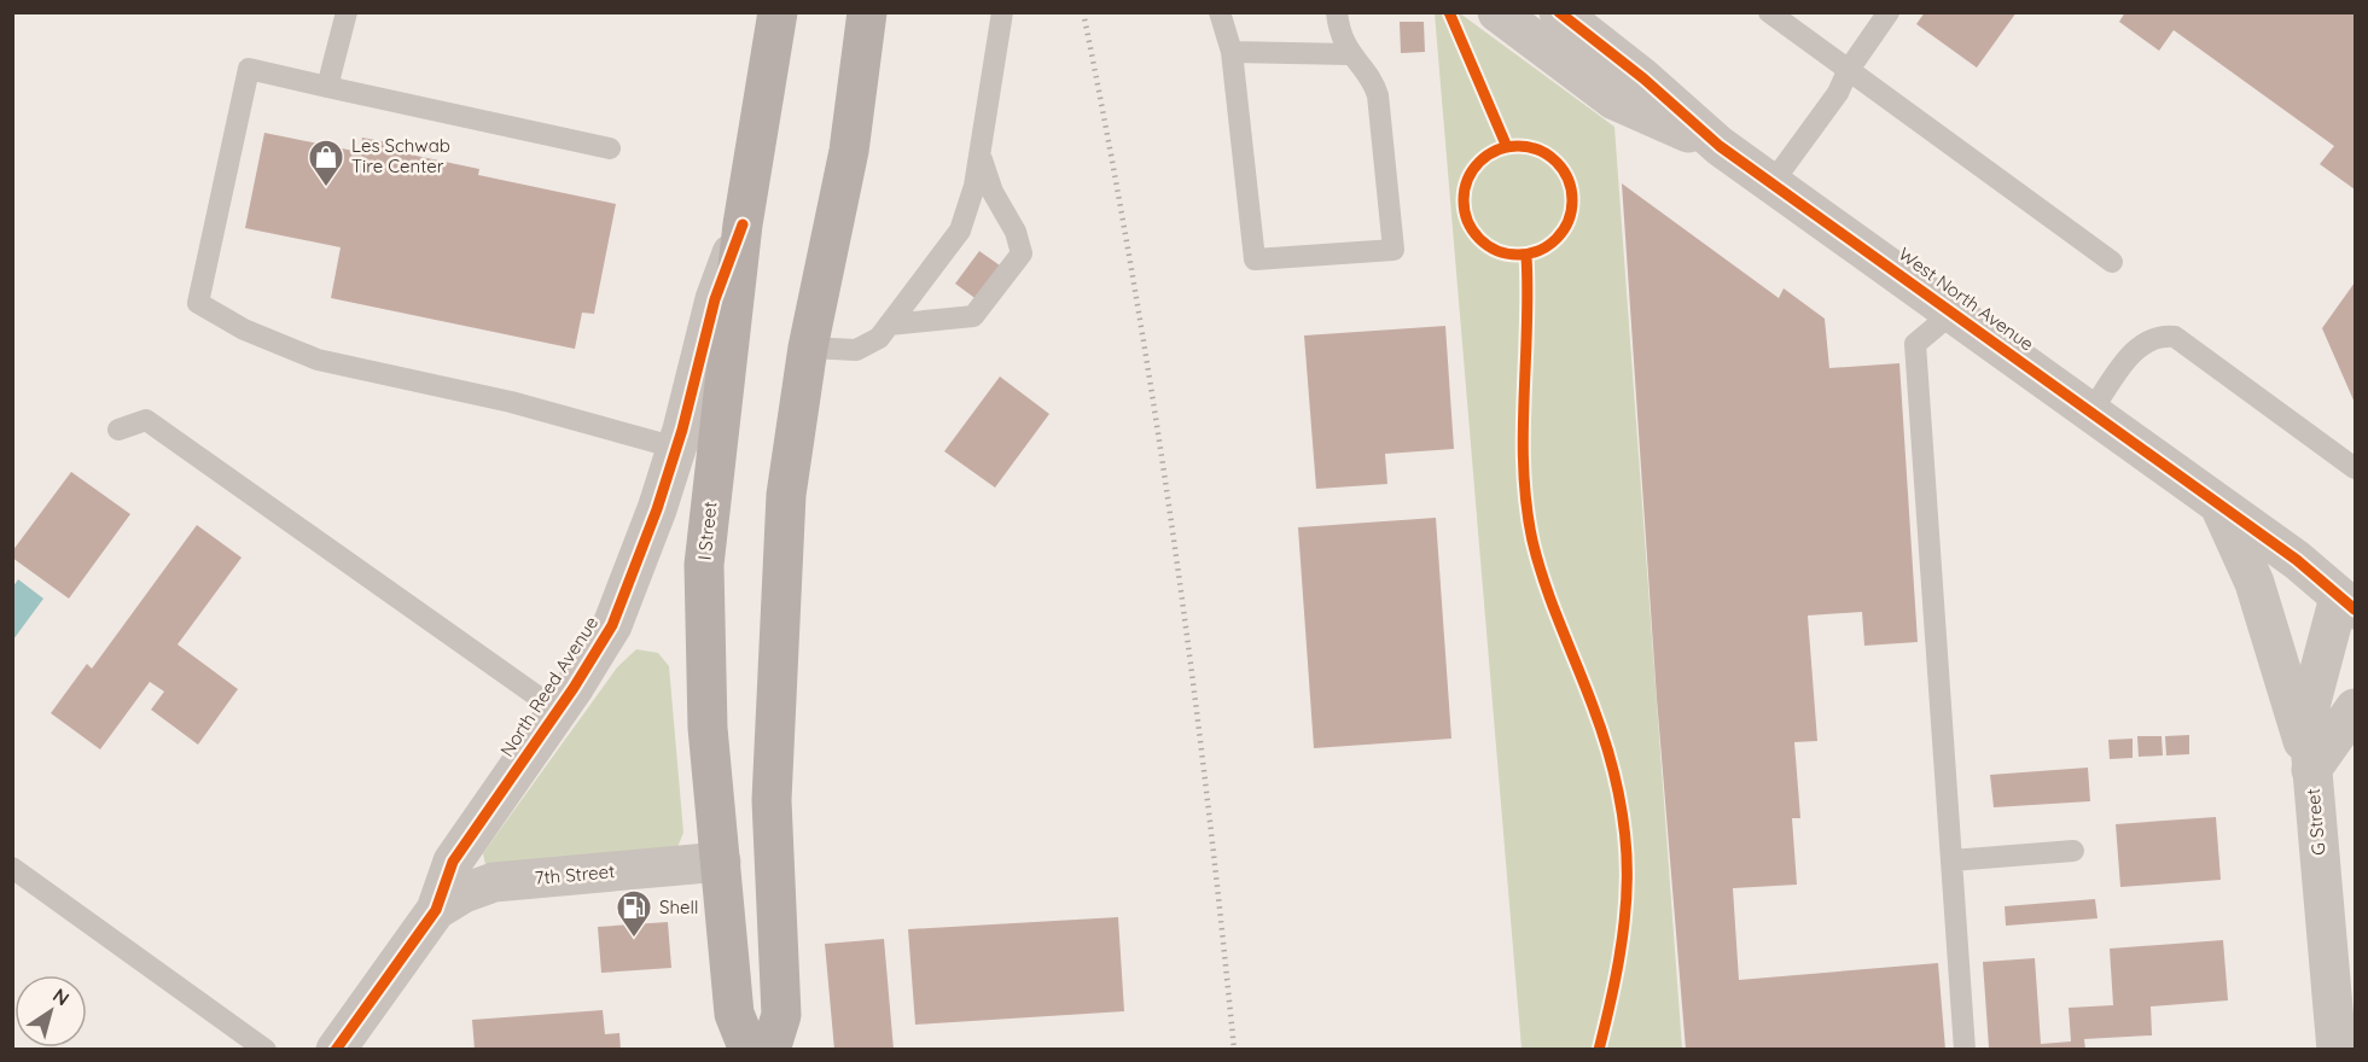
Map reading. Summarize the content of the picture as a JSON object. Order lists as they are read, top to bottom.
{
  "streets": {
    "main road": ["I Street"],
    "street": [
      "West North Avenue",
      "North Reed Avenue",
      "G Street",
      "7th Street"
    ]
  },
  "crossings": [
    ["West North Avenue", "G Street"],
    ["I Street", "North Reed Avenue"],
    ["I Street", "7th Street"],
    ["North Reed Avenue", "7th Street"]
  ],
  "places": {
    "shop": ["Les Schwab Tire Center"],
    "fuel station": ["Shell"]
  },
  "north": "top right"
}
